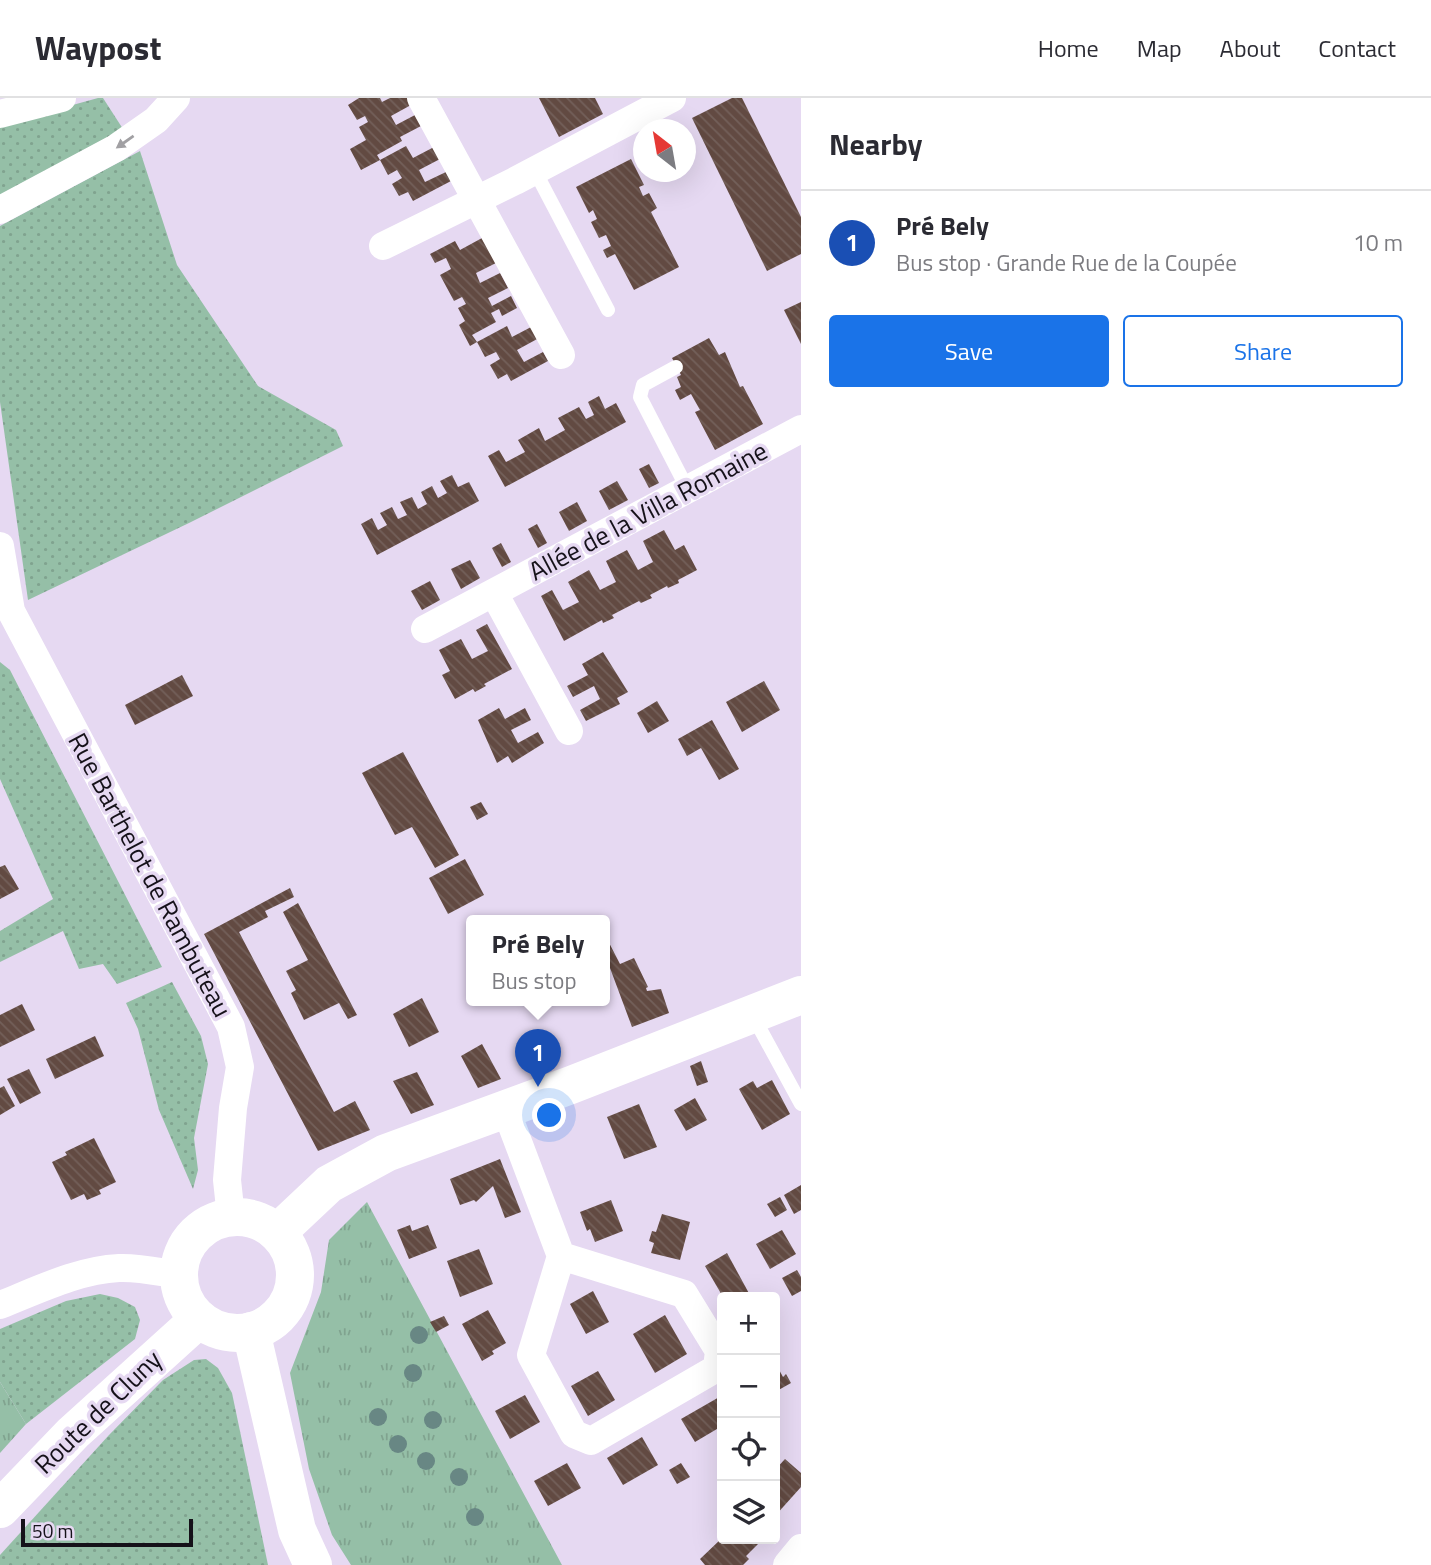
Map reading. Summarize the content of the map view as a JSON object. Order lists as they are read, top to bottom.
{
  "streets": {
    "main road": ["Route de Cluny"],
    "street": ["Allée de la Villa Romaine", "Rue Barthelot de Rambuteau"]
  },
  "crossings": [
    ["Rue Barthelot de Rambuteau", "Route de Cluny"]
  ],
  "scale_bar": "50 m",
  "north": "top left",
  "page": {
    "header": "Waypost",
    "nav": [
      "Home",
      "Map",
      "About",
      "Contact"
    ],
    "heading": "Nearby",
    "list": [
      {
        "mark": "1",
        "name": "Pré Bely",
        "note": "Bus stop · Grande Rue de la Coupée",
        "value": "10 m"
      }
    ],
    "buttons": ["Save", "Share"],
    "popup": ["Pré Bely", "Bus stop"],
    "pins": "1",
    "map_buttons": ["+", "−"],
    "scale": "50 m"
  }
}
